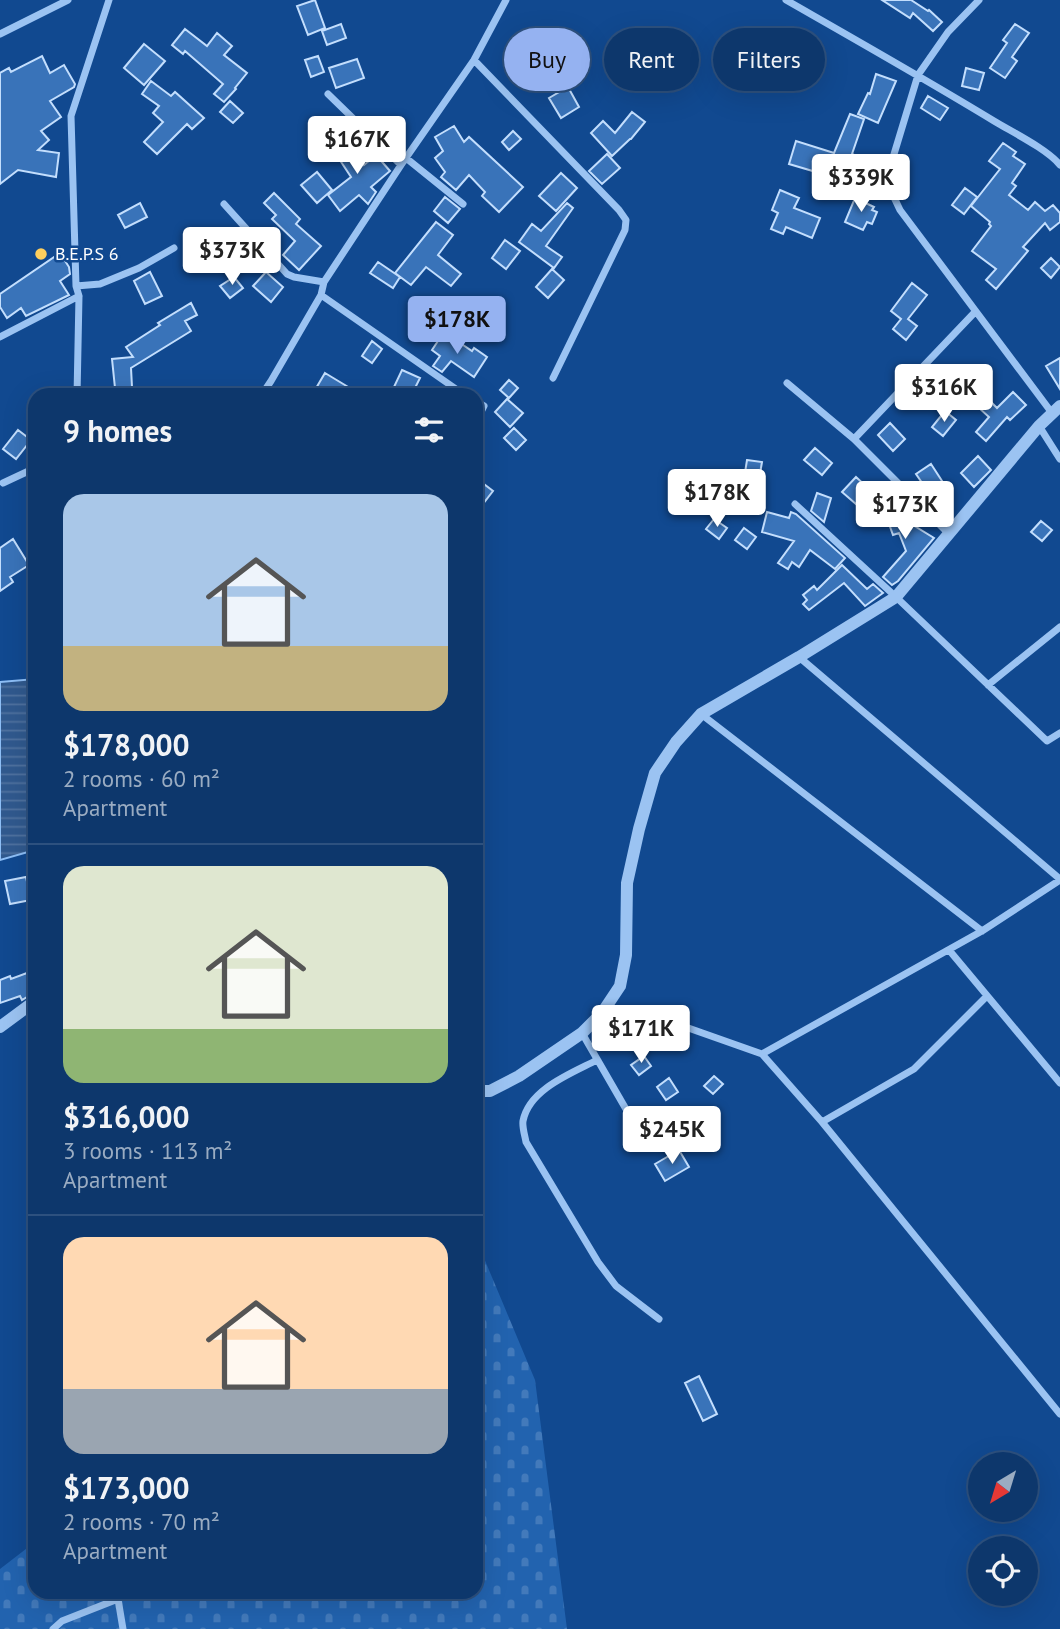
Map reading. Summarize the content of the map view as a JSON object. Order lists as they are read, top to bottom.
{
  "places": ["B.E.P.S 6"],
  "north": "bottom left",
  "page": {
    "chip": ["Buy", "Rent", "Filters"],
    "price": [
      "$167K",
      "$339K",
      "$373K",
      "$178K",
      "$316K",
      "$178K",
      "$173K",
      "$171K",
      "$245K"
    ],
    "heading": "9 homes",
    "list": [
      {
        "name": "$178,000",
        "note": "2 rooms · 60 m² · Apartment"
      },
      {
        "name": "$316,000",
        "note": "3 rooms · 113 m² · Apartment"
      },
      {
        "name": "$173,000",
        "note": "2 rooms · 70 m² · Apartment"
      }
    ]
  }
}
